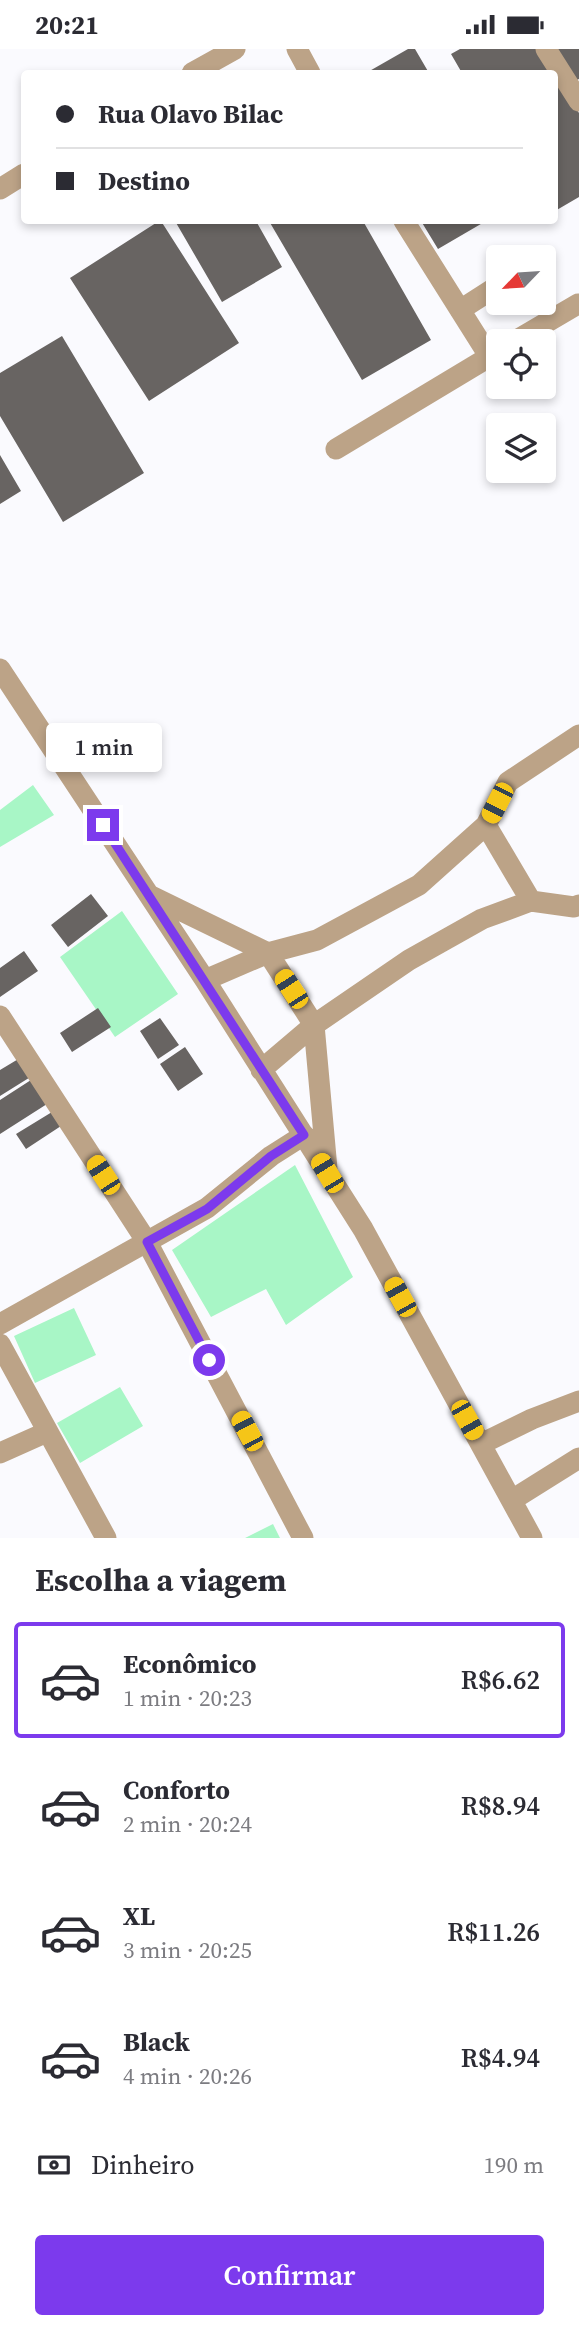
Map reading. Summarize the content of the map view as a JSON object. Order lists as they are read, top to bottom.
{
  "north": "bottom left",
  "page": {
    "status": "20:21",
    "banner": ["Rua Olavo Bilac", "Destino"],
    "bubble": "1 min",
    "heading": "Escolha a viagem",
    "list": [
      {
        "name": "Econômico",
        "note": "1 min · 20:23",
        "value": "R$6.62"
      },
      {
        "name": "Conforto",
        "note": "2 min · 20:24",
        "value": "R$8.94"
      },
      {
        "name": "XL",
        "note": "3 min · 20:25",
        "value": "R$11.26"
      },
      {
        "name": "Black",
        "note": "4 min · 20:26",
        "value": "R$4.94"
      }
    ],
    "pay": ["Dinheiro", "190 m"],
    "buttons": "Confirmar"
  }
}
